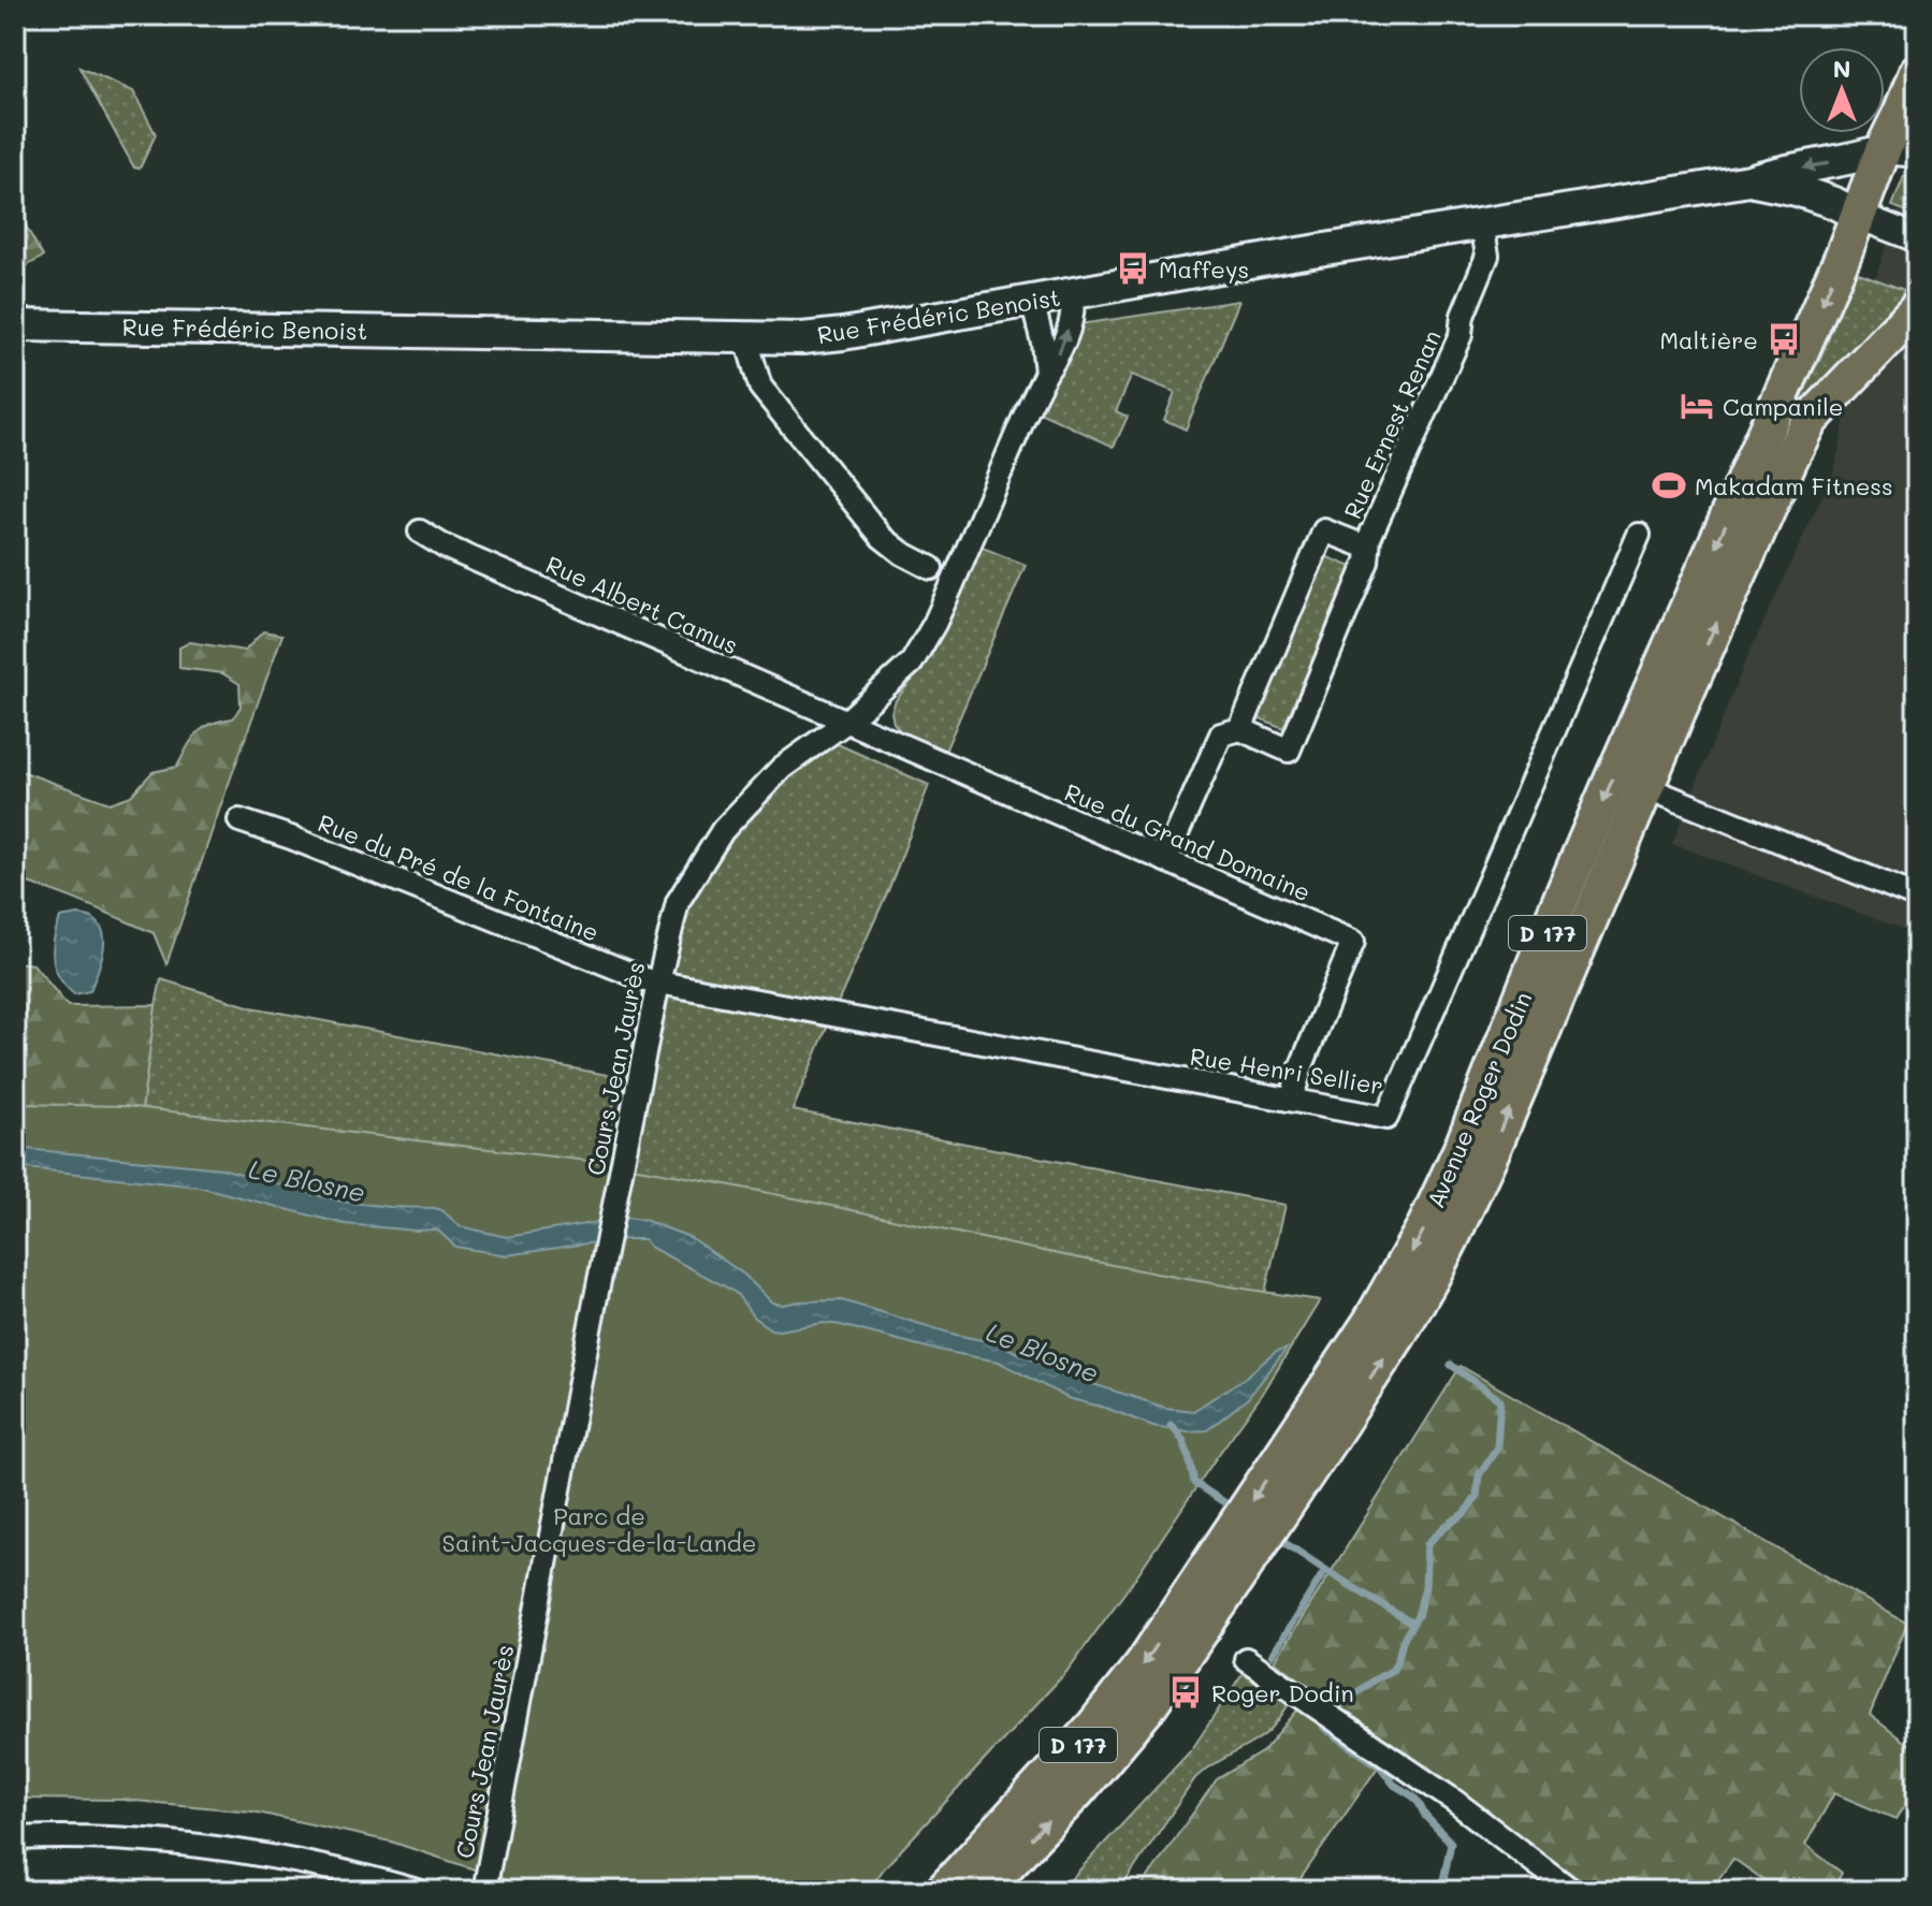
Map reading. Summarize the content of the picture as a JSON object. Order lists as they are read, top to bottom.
{
  "streets": {
    "main road": ["Rue Frédéric Benoist", "D 177", "Avenue Roger Dodin"],
    "street": [
      "Rue Ernest Renan",
      "Rue Albert Camus",
      "Rue du Grand Domaine",
      "Rue du Pré de la Fontaine",
      "Cours Jean Jaurès",
      "Rue Henri Sellier"
    ]
  },
  "crossings": [
    ["Rue Frédéric Benoist", "Rue Ernest Renan"],
    ["Rue Frédéric Benoist", "Cours Jean Jaurès"],
    ["Rue Frédéric Benoist", "Avenue Roger Dodin"],
    ["Rue Ernest Renan", "Rue du Grand Domaine"],
    ["Rue Albert Camus", "Rue du Grand Domaine"],
    ["Rue Albert Camus", "Cours Jean Jaurès"],
    ["Rue du Grand Domaine", "Cours Jean Jaurès"],
    ["Rue du Grand Domaine", "Rue Henri Sellier"],
    ["Rue du Pré de la Fontaine", "Cours Jean Jaurès"],
    ["Rue du Pré de la Fontaine", "Rue Henri Sellier"],
    ["Cours Jean Jaurès", "Rue Henri Sellier"]
  ],
  "water": ["Le Blosne"],
  "parks": ["Parc de Saint-Jacques-de-la-Lande"],
  "places": {
    "bus stop": ["Maffeys", "Maltière", "Roger Dodin"],
    "hotel": ["Campanile"],
    "sports": ["Makadam Fitness"]
  },
  "north": "top"
}
